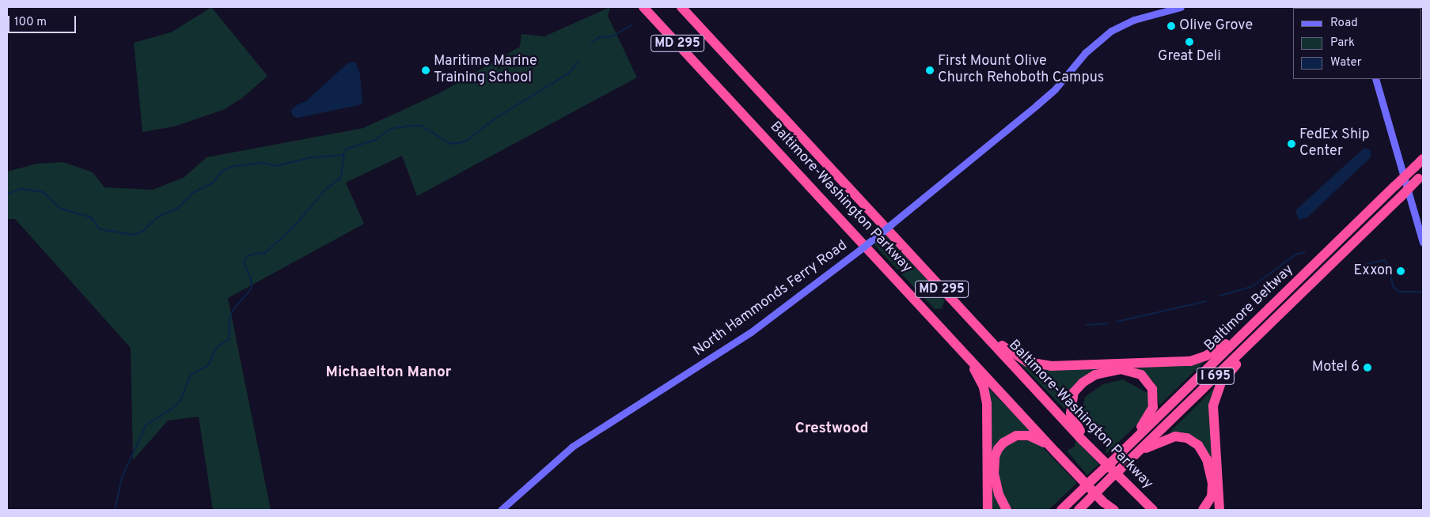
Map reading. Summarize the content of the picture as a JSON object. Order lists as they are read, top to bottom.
{
  "streets": {
    "highway": [
      "MD 295",
      "Baltimore-Washington Parkway",
      "Baltimore Beltway",
      "I 695"
    ],
    "street": ["North Hammonds Ferry Road"]
  },
  "crossings": [
    ["Baltimore-Washington Parkway", "Baltimore Beltway"]
  ],
  "districts": ["Michaelton Manor", "Crestwood"],
  "places": [
    "Olive Grove",
    "Great Deli",
    "Maritime Marine Training School",
    "First Mount Olive Church Rehoboth Campus",
    "FedEx Ship Center",
    "Exxon",
    "Motel 6"
  ],
  "legend": ["Road", "Park", "Water"],
  "scale_bar": "100 m"
}
